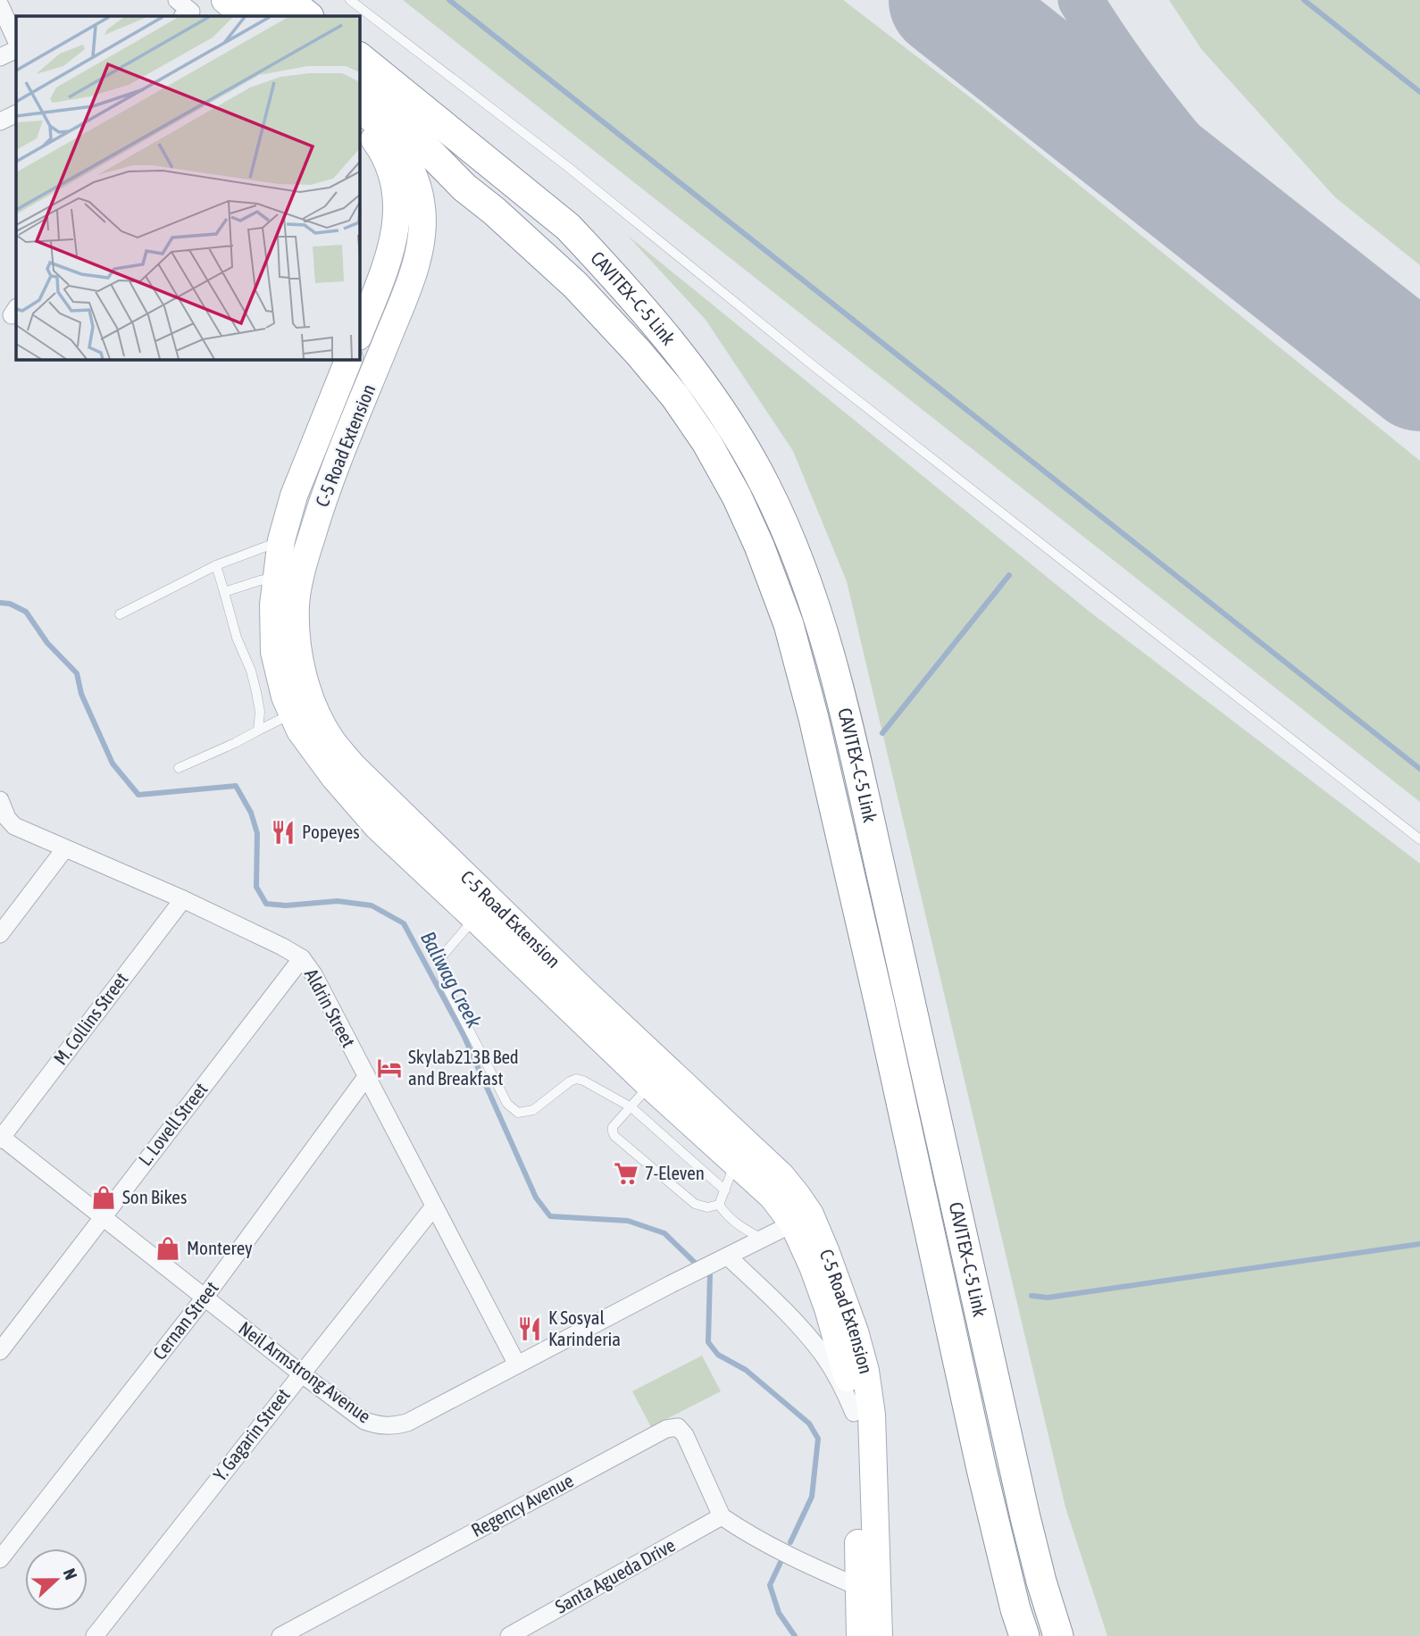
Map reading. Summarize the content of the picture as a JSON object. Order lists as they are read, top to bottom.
{
  "streets": {
    "highway": ["CAVITEX–C-5 Link"],
    "main road": ["C-5 Road Extension"],
    "street": [
      "Aldrin Street",
      "M. Collins Street",
      "L. Lovell Street",
      "Cernan Street",
      "Neil Armstrong Avenue",
      "Y. Gagarin Street",
      "Regency Avenue",
      "Santa Agueda Drive"
    ]
  },
  "crossings": [
    ["C-5 Road Extension", "Neil Armstrong Avenue"],
    ["Aldrin Street", "M. Collins Street"],
    ["Aldrin Street", "L. Lovell Street"],
    ["Aldrin Street", "Cernan Street"],
    ["Aldrin Street", "Neil Armstrong Avenue"],
    ["Aldrin Street", "Y. Gagarin Street"],
    ["M. Collins Street", "Neil Armstrong Avenue"],
    ["L. Lovell Street", "Neil Armstrong Avenue"],
    ["Cernan Street", "Neil Armstrong Avenue"],
    ["Neil Armstrong Avenue", "Y. Gagarin Street"],
    ["Regency Avenue", "Santa Agueda Drive"]
  ],
  "water": ["Baliwag Creek"],
  "places": {
    "restaurant": ["Popeyes", "K Sosyal Karinderia"],
    "hotel": ["Skylab213B Bed and Breakfast"],
    "supermarket": ["7-Eleven"],
    "shop": ["Son Bikes", "Monterey"]
  },
  "north": "right"
}
